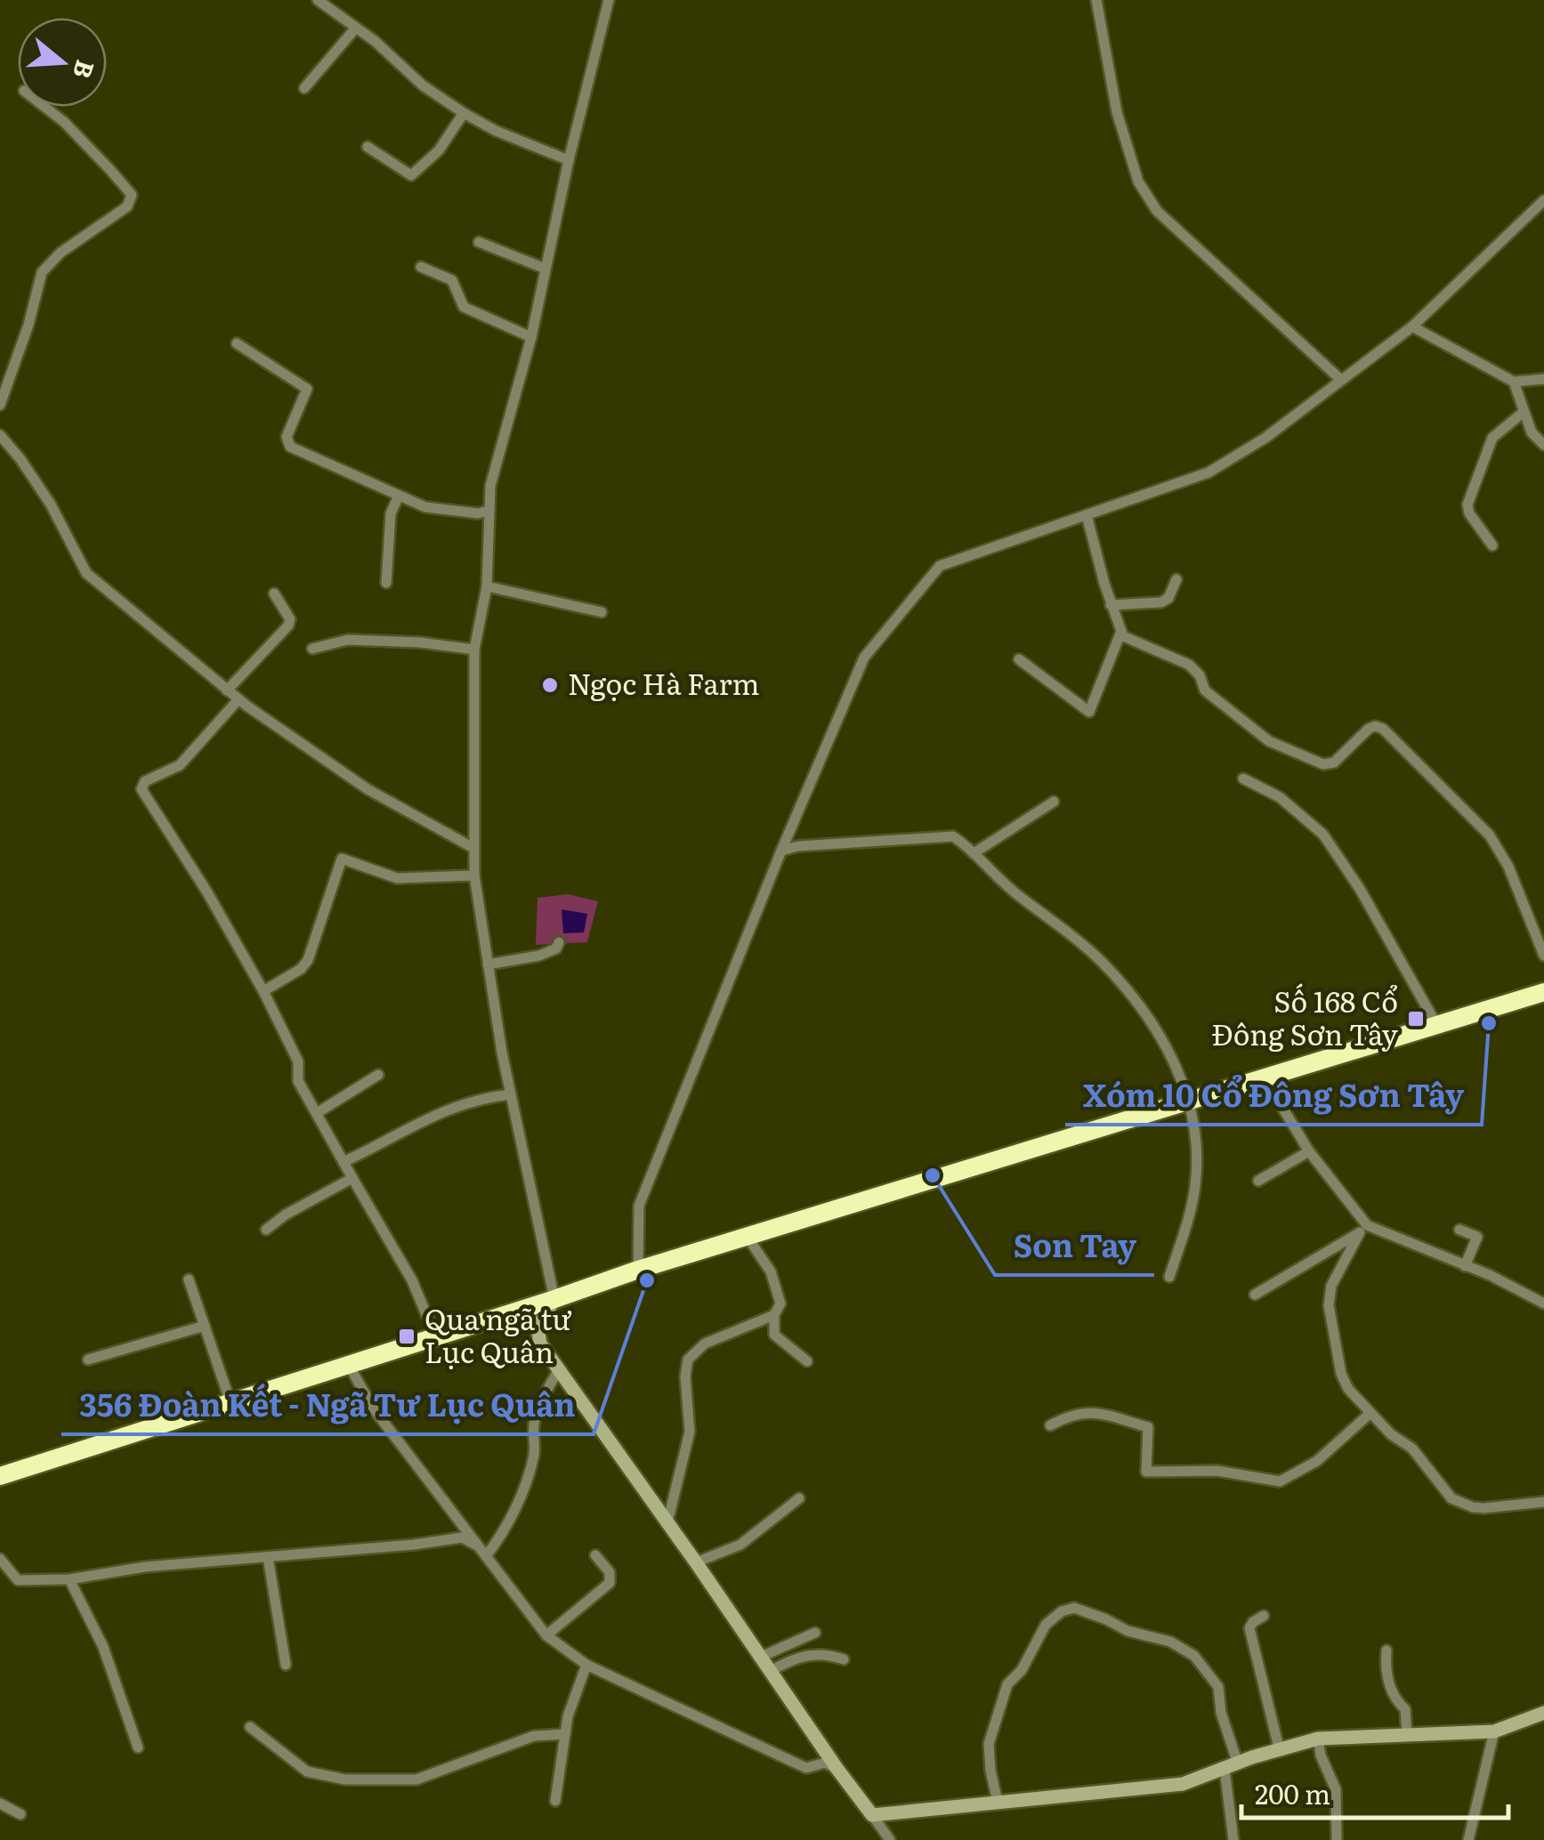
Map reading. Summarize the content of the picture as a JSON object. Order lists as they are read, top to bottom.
{
  "places": {
    "other": [
      "Ngọc Hà Farm",
      "Xóm 10 Cổ Đông Sơn Tây",
      "Son Tay",
      "356 Đoàn Kết - Ngã Tư Lục Quân"
    ],
    "transit": ["Số 168 Cổ Đông Sơn Tây", "Qua ngã tư Lục Quân"]
  },
  "scale_bar": "200 m",
  "north": "right"
}
